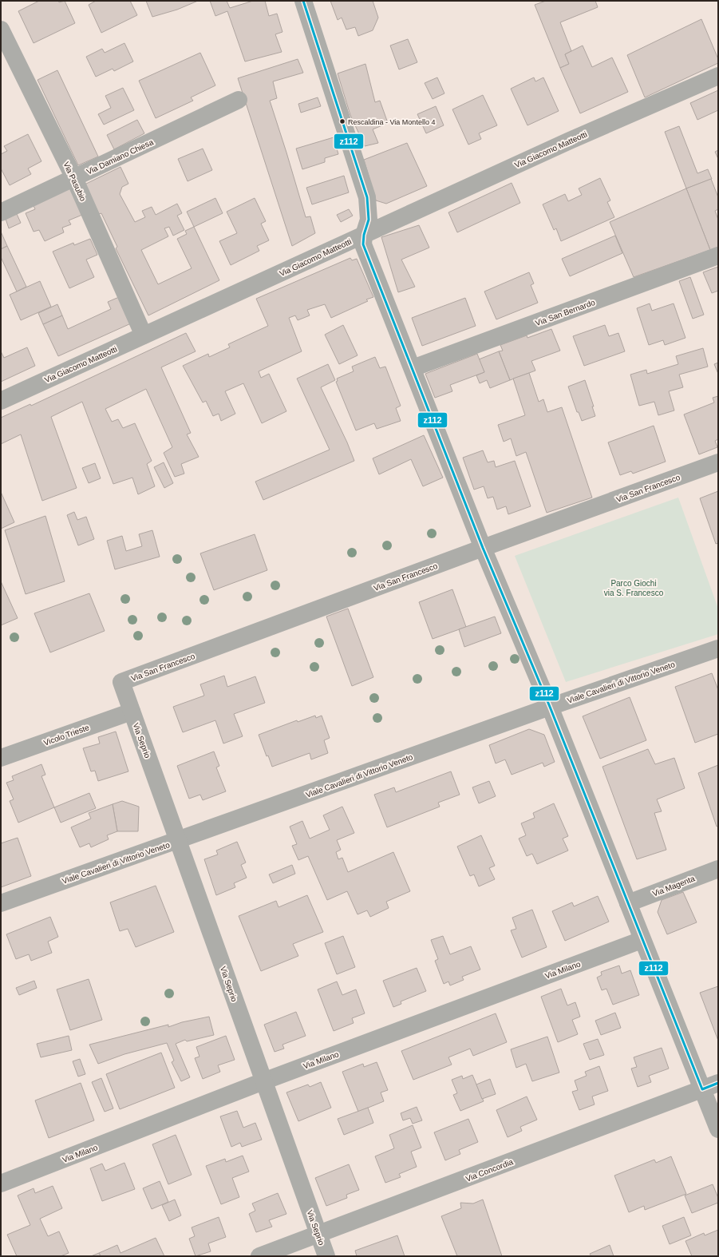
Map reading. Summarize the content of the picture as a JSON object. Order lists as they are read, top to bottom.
{
  "streets": {
    "street": [
      "Via Giacomo Matteotti",
      "Via Damiano Chiesa",
      "Via Pasubio",
      "Via San Bernardo",
      "Via San Francesco",
      "Viale Cavalieri di Vittorio Veneto",
      "Vicolo Trieste",
      "Via Seprio",
      "Via Magenta",
      "Via Milano",
      "Via Concordia"
    ]
  },
  "crossings": [
    ["Via Giacomo Matteotti", "Via Pasubio"],
    ["Via Damiano Chiesa", "Via Pasubio"],
    ["Via San Francesco", "Vicolo Trieste"],
    ["Via San Francesco", "Via Seprio"],
    ["Viale Cavalieri di Vittorio Veneto", "Via Seprio"],
    ["Vicolo Trieste", "Via Seprio"],
    ["Via Seprio", "Via Milano"],
    ["Via Seprio", "Via Concordia"]
  ],
  "parks": ["Parco Giochi via S. Francesco"],
  "places": ["Rescaldina - Via Montello 4"],
  "lines": ["transit line z112"]
}
